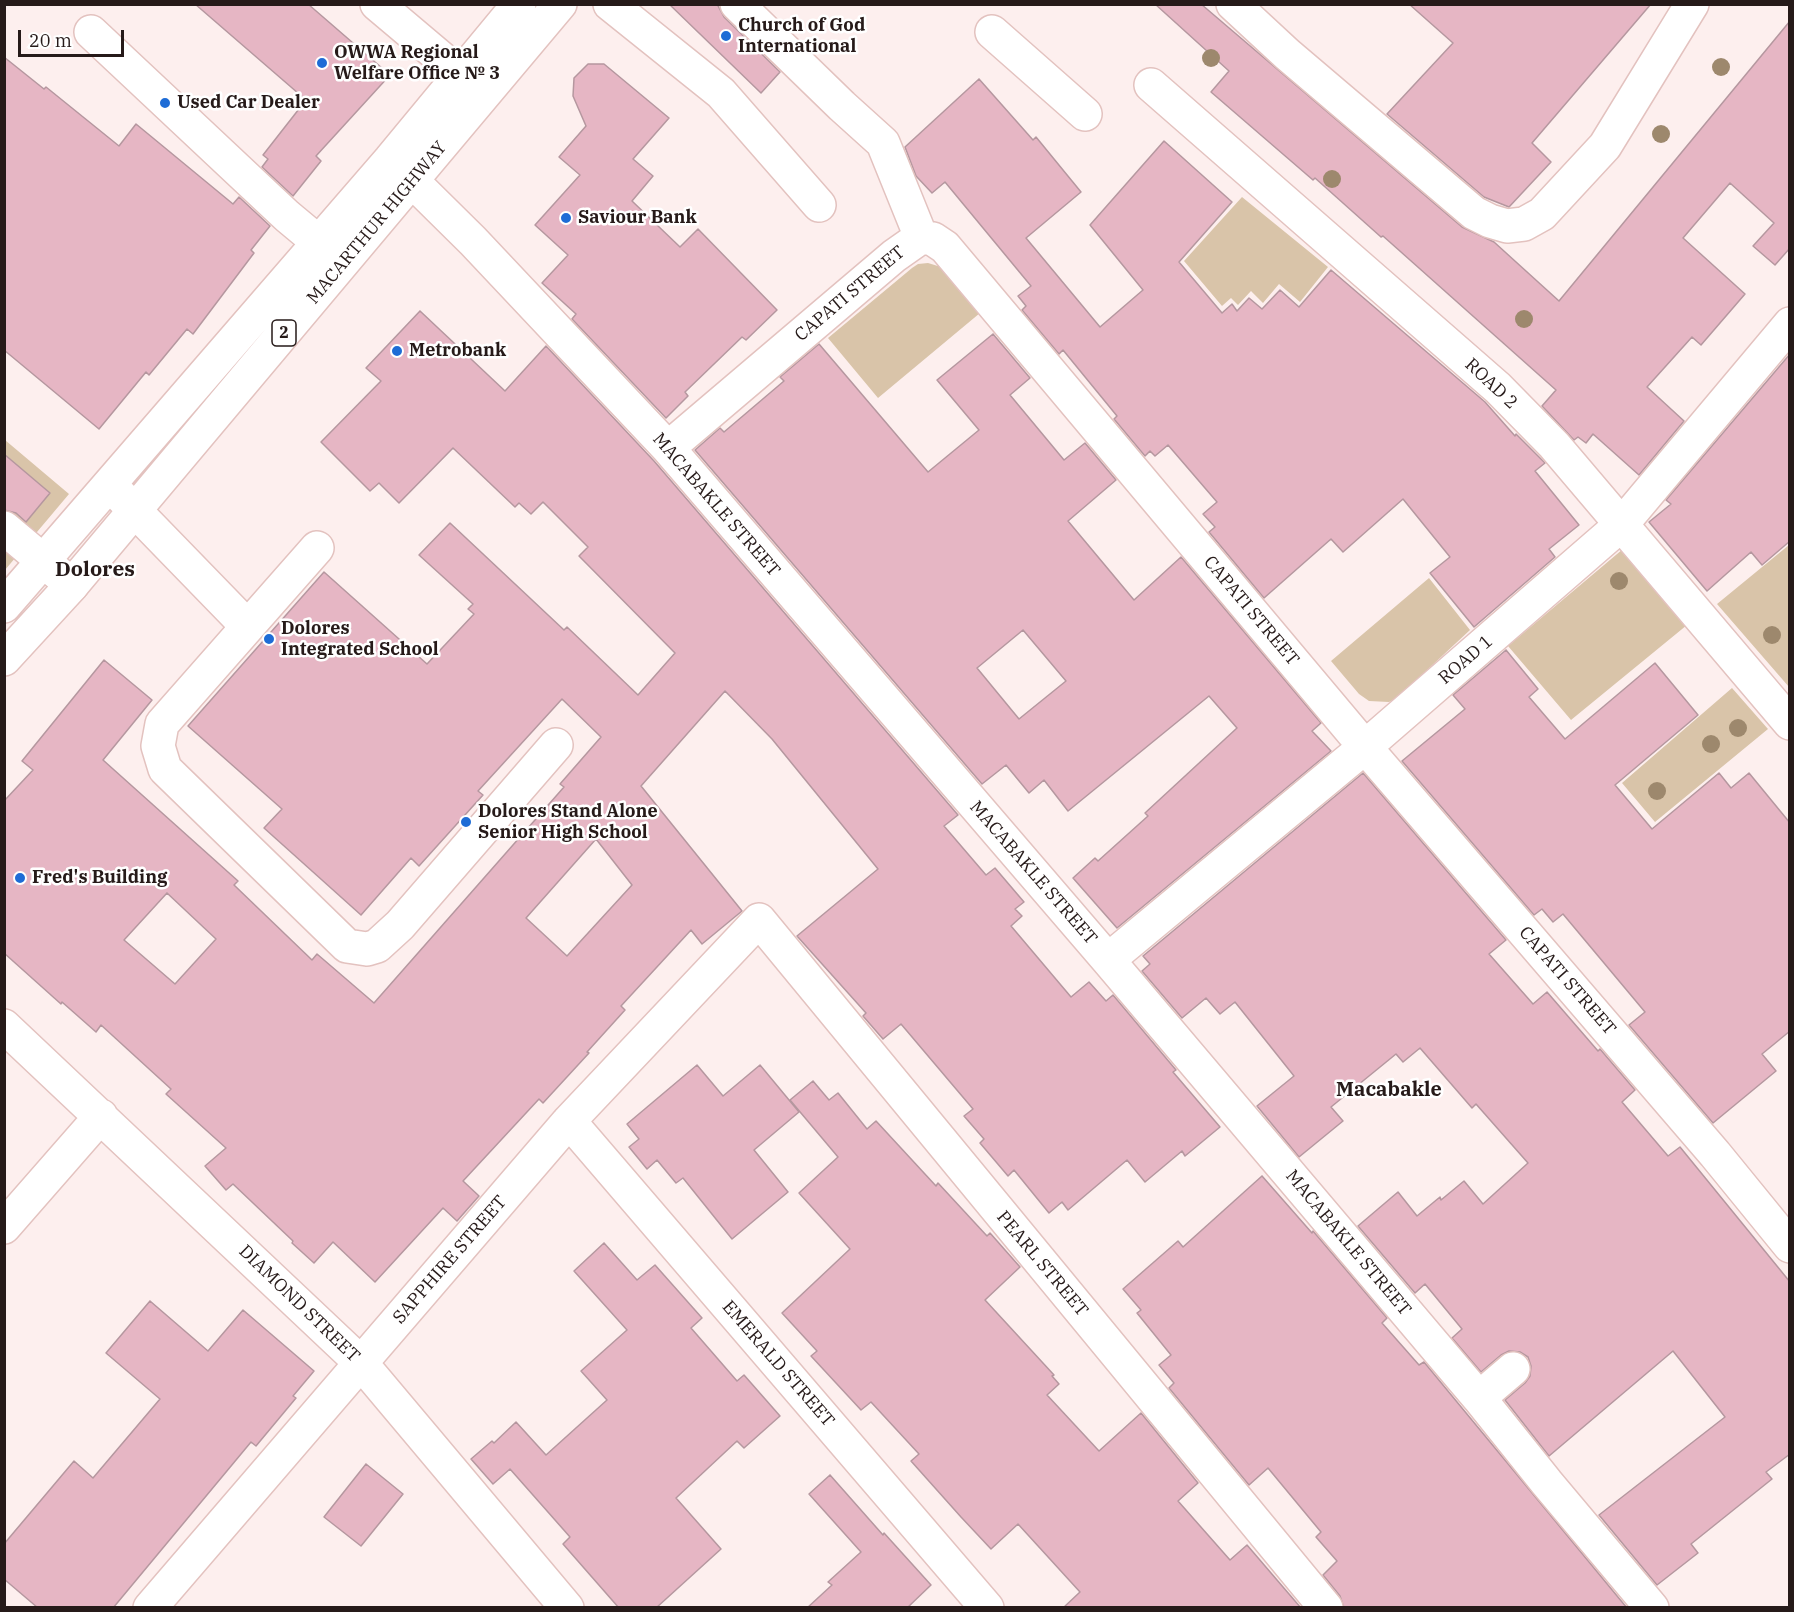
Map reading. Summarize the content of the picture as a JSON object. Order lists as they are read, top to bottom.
{
  "streets": {
    "main road": [
      "MACARTHUR HIGHWAY",
      "CAPATI STREET",
      "2",
      "ROAD 2",
      "MACABAKLE STREET",
      "ROAD 1",
      "SAPPHIRE STREET",
      "PEARL STREET",
      "DIAMOND STREET",
      "EMERALD STREET"
    ]
  },
  "crossings": [
    ["MACARTHUR HIGHWAY", "MACABAKLE STREET"],
    ["CAPATI STREET", "MACABAKLE STREET"],
    ["CAPATI STREET", "ROAD 1"],
    ["ROAD 2", "ROAD 1"],
    ["MACABAKLE STREET", "ROAD 1"],
    ["SAPPHIRE STREET", "PEARL STREET"],
    ["SAPPHIRE STREET", "DIAMOND STREET"],
    ["SAPPHIRE STREET", "EMERALD STREET"]
  ],
  "districts": ["Dolores", "Macabakle"],
  "places": [
    "Church of God International",
    "OWWA Regional Welfare Office № 3",
    "Used Car Dealer",
    "Saviour Bank",
    "Metrobank",
    "Dolores Integrated School",
    "Dolores Stand Alone Senior High School",
    "Fred's Building"
  ],
  "scale_bar": "20 m"
}
